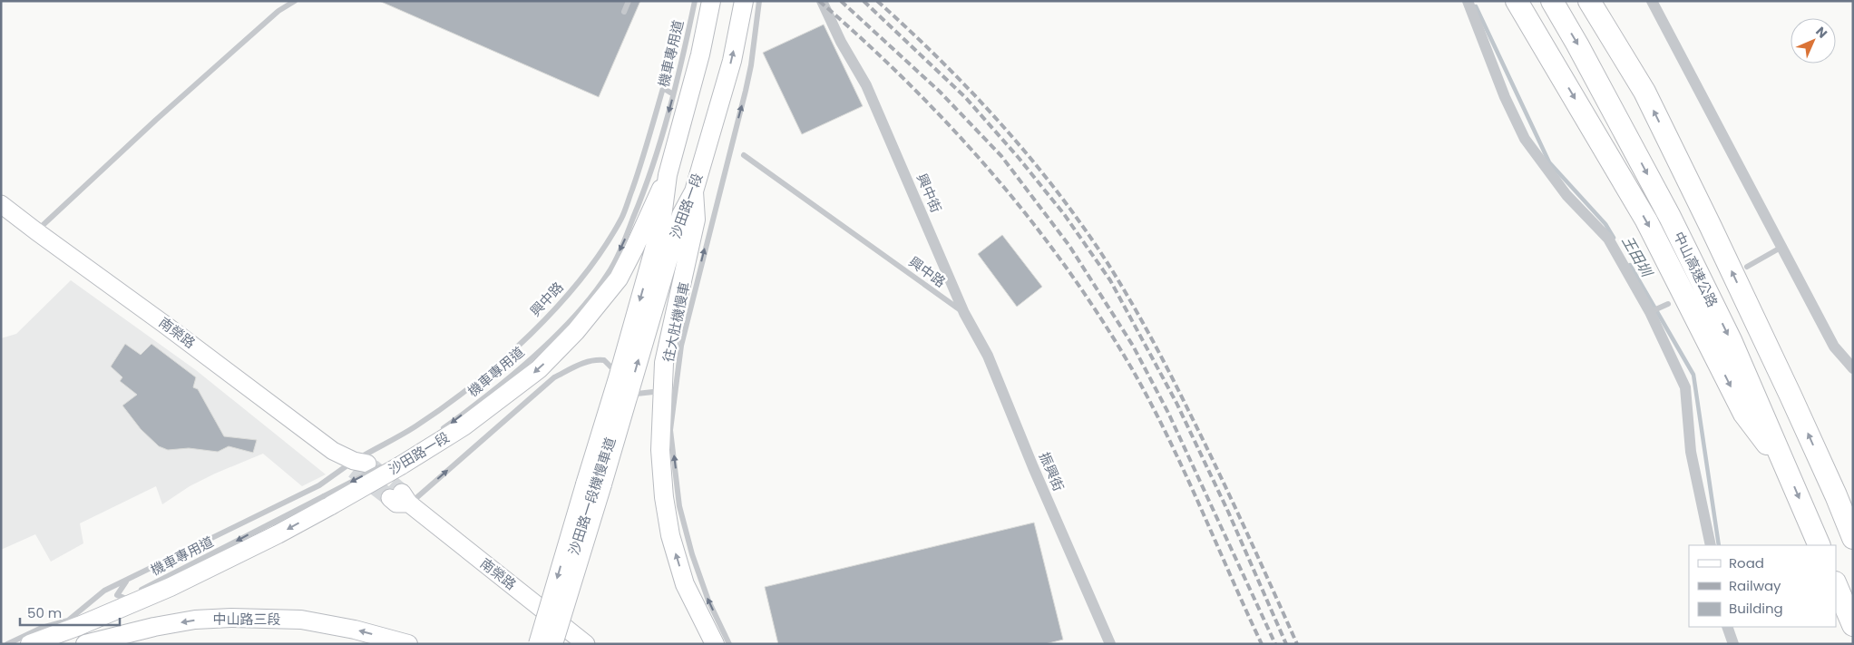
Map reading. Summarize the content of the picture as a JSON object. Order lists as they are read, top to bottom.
{
  "streets": {
    "highway": ["中山高速公路"],
    "main road": ["沙田路一段", "中山路三段"],
    "street": ["興中街", "南榮路", "振興街"],
    "lane": [
      "機車專用道",
      "興中路",
      "往大肚機慢車",
      "沙田路一段機慢車道"
    ]
  },
  "crossings": [
    ["機車專用道", "沙田路一段"],
    ["興中街", "興中路"],
    ["興中街", "振興街"],
    ["沙田路一段", "沙田路一段機慢車道"],
    ["興中路", "南榮路"],
    ["興中路", "振興街"],
    ["往大肚機慢車", "沙田路一段機慢車道"]
  ],
  "one_way": ["機車專用道", "往大肚機慢車", "中山路三段"],
  "water": ["王田圳"],
  "legend": ["Road", "Railway", "Building"],
  "scale_bar": "50 m",
  "north": "top right"
}
